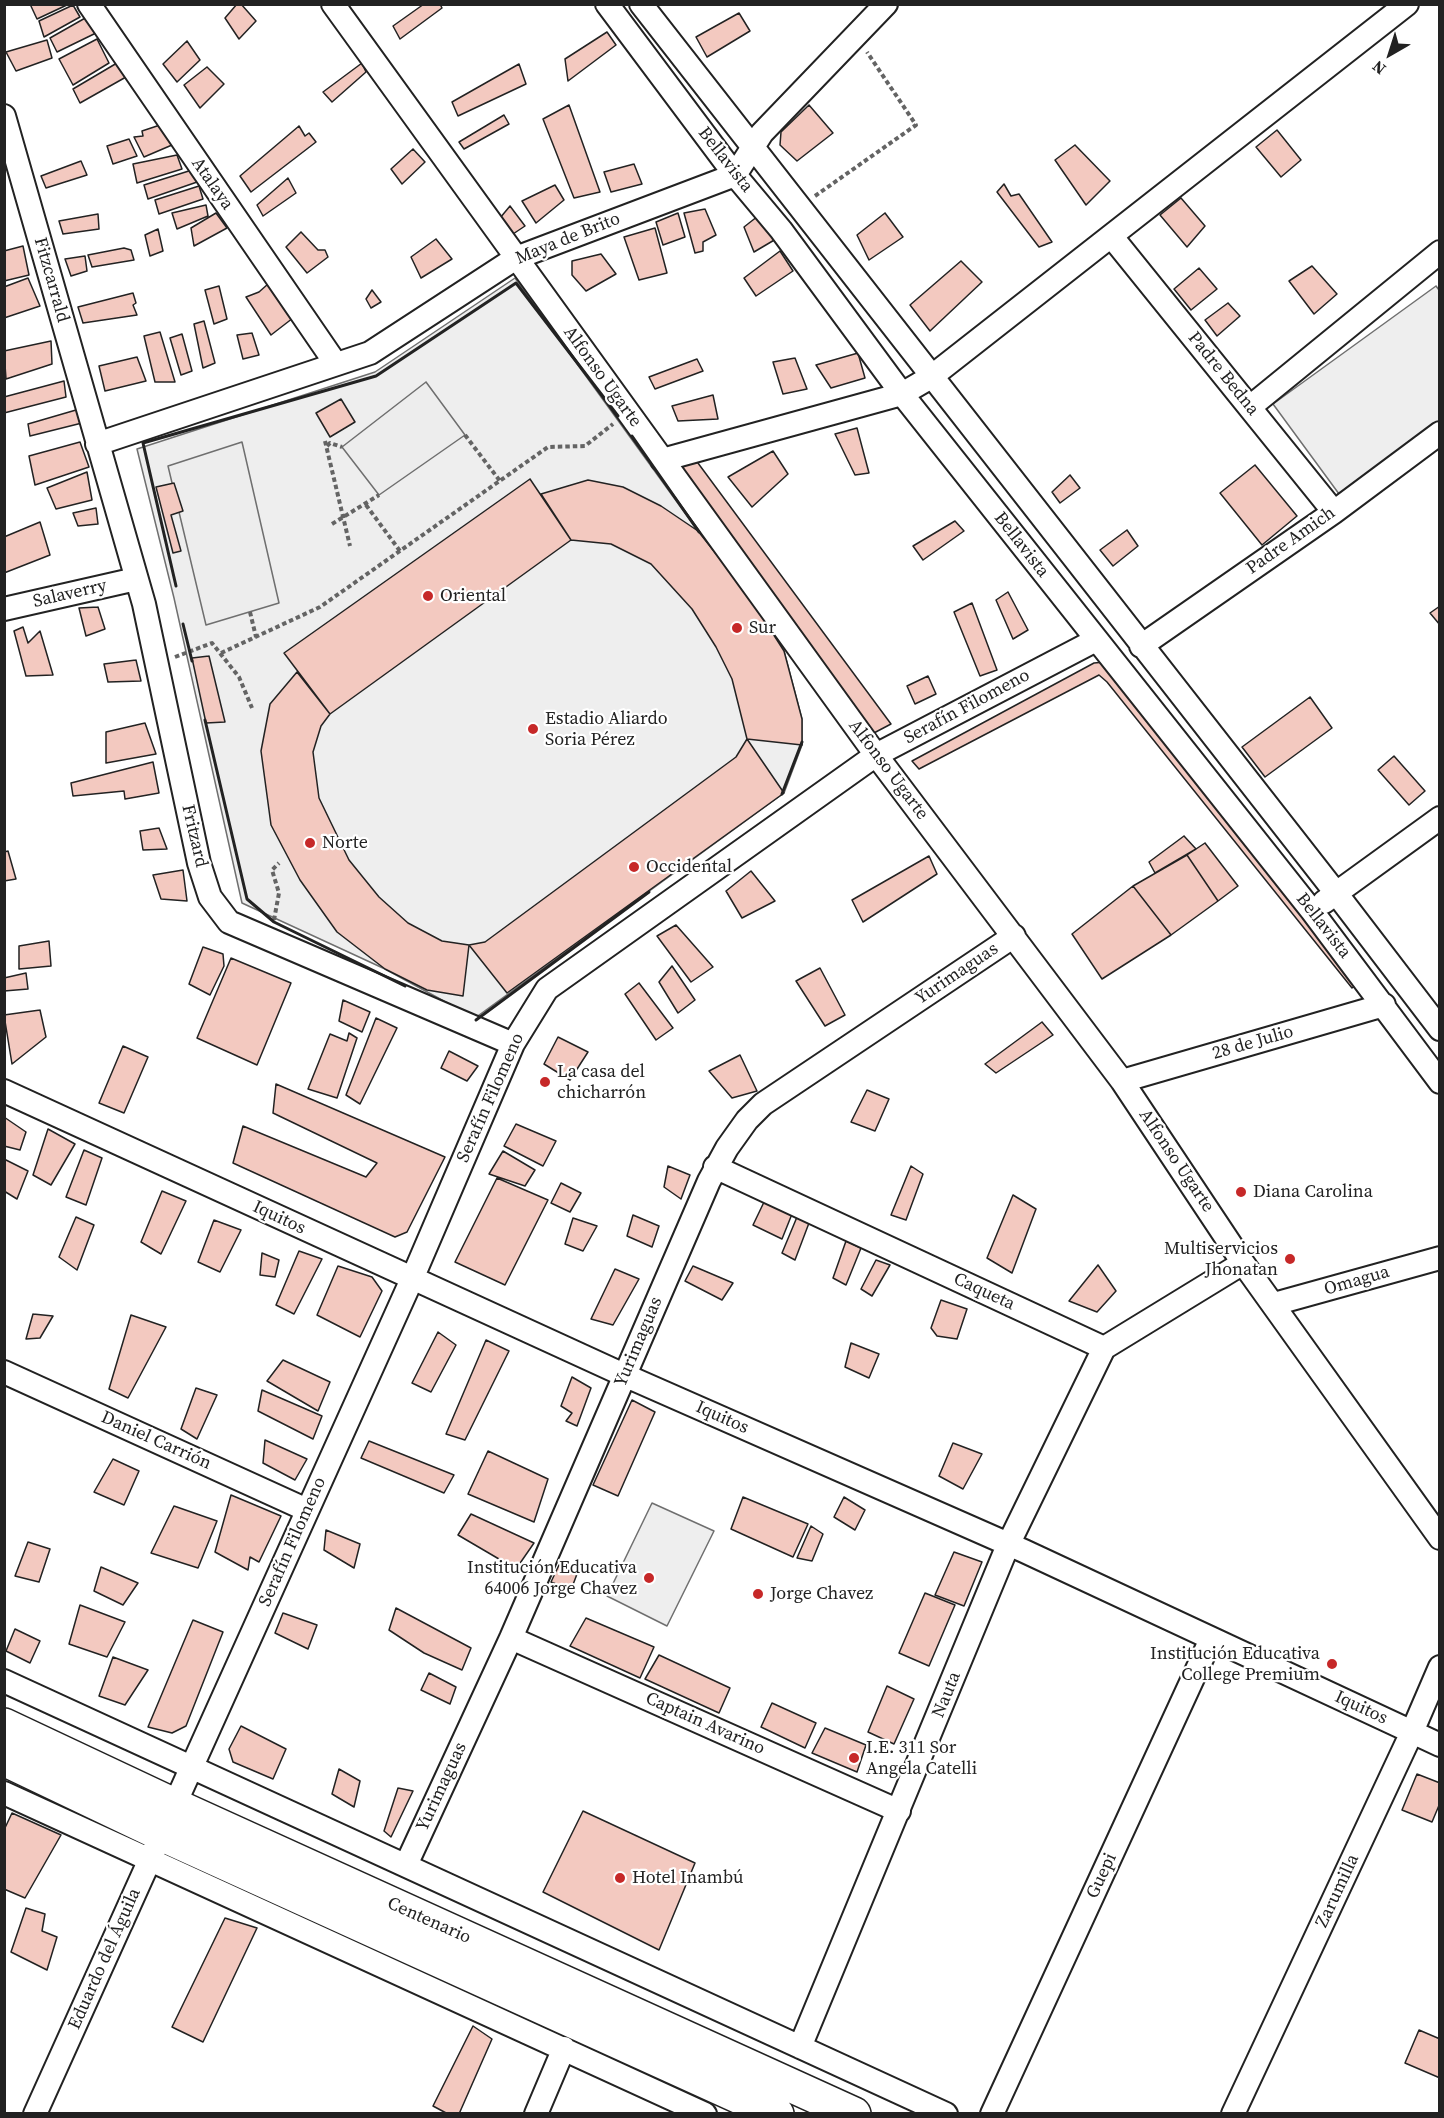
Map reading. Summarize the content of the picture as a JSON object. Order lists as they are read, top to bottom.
{
  "streets": {
    "highway": ["Centenario"],
    "street": [
      "Bellavista",
      "Atalaya",
      "Maya de Brito",
      "Fitzcarrald",
      "Padre Bedna",
      "Alfonso Ugarte",
      "Padre Amich",
      "Salaverry",
      "Serafín Filomeno",
      "Fritzard",
      "Yurimaguas",
      "28 de Julio",
      "Iquitos",
      "Omagua",
      "Caqueta",
      "Daniel Carrión",
      "Nauta",
      "Captain Avarino",
      "Guepi",
      "Zarumilla",
      "Eduardo del Águila"
    ]
  },
  "crossings": [
    ["Bellavista", "Maya de Brito"],
    ["Bellavista", "Padre Amich"],
    ["Bellavista", "Serafín Filomeno"],
    ["Bellavista", "28 de Julio"],
    ["Atalaya", "Maya de Brito"],
    ["Maya de Brito", "Fitzcarrald"],
    ["Maya de Brito", "Alfonso Ugarte"],
    ["Maya de Brito", "Fritzard"],
    ["Fitzcarrald", "Fritzard"],
    ["Padre Bedna", "Padre Amich"],
    ["Alfonso Ugarte", "Serafín Filomeno"],
    ["Alfonso Ugarte", "Yurimaguas"],
    ["Alfonso Ugarte", "28 de Julio"],
    ["Alfonso Ugarte", "Omagua"],
    ["Salaverry", "Fritzard"],
    ["Serafín Filomeno", "Fritzard"],
    ["Serafín Filomeno", "Iquitos"],
    ["Serafín Filomeno", "Daniel Carrión"],
    ["Serafín Filomeno", "Centenario"],
    ["Serafín Filomeno", "Eduardo del Águila"],
    ["Yurimaguas", "Iquitos"],
    ["Yurimaguas", "Caqueta"],
    ["Yurimaguas", "Captain Avarino"],
    ["Iquitos", "Nauta"],
    ["Iquitos", "Guepi"],
    ["Iquitos", "Zarumilla"],
    ["Caqueta", "Nauta"],
    ["Nauta", "Captain Avarino"],
    ["Centenario", "Eduardo del Águila"]
  ],
  "places": [
    "Oriental",
    "Sur",
    "Estadio Aliardo Soria Pérez",
    "Norte",
    "Occidental",
    "La casa del chicharrón",
    "Diana Carolina",
    "Multiservicios Jhonatan",
    "Institución Educativa 64006 Jorge Chavez",
    "Jorge Chavez",
    "Institución Educativa College Premium",
    "I.E. 311 Sor Angela Catelli",
    "Hotel Inambú"
  ],
  "north": "bottom left"
}
